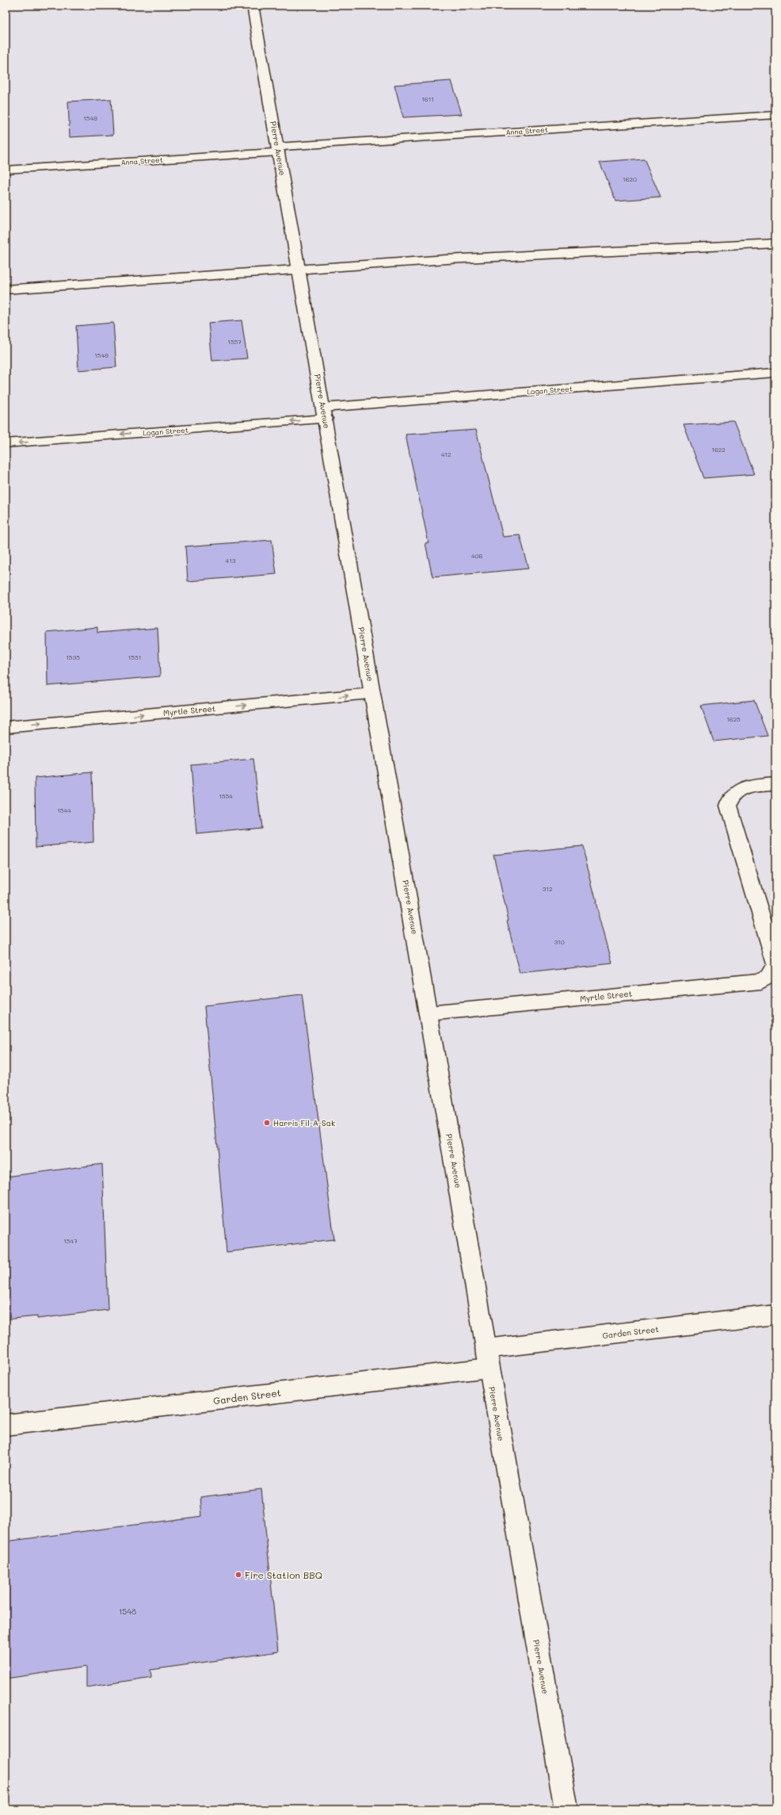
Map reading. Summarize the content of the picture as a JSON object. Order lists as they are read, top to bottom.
{
  "streets": {
    "street": [
      "Anna Street",
      "Pierre Avenue",
      "Logan Street",
      "Myrtle Street",
      "Garden Street"
    ]
  },
  "crossings": [
    ["Anna Street", "Pierre Avenue"],
    ["Pierre Avenue", "Logan Street"],
    ["Pierre Avenue", "Myrtle Street"],
    ["Pierre Avenue", "Garden Street"]
  ],
  "one_way": ["Myrtle Street"],
  "places": ["Harris Fil-A-Sak", "Fire Station BBQ"],
  "house_numbers": [
    "1611",
    "1549",
    "1620",
    "1557",
    "1549",
    "1622",
    "412",
    "406",
    "413",
    "1535",
    "1551",
    "1625",
    "1554",
    "1544",
    "312",
    "310",
    "1547",
    "1548"
  ]
}
